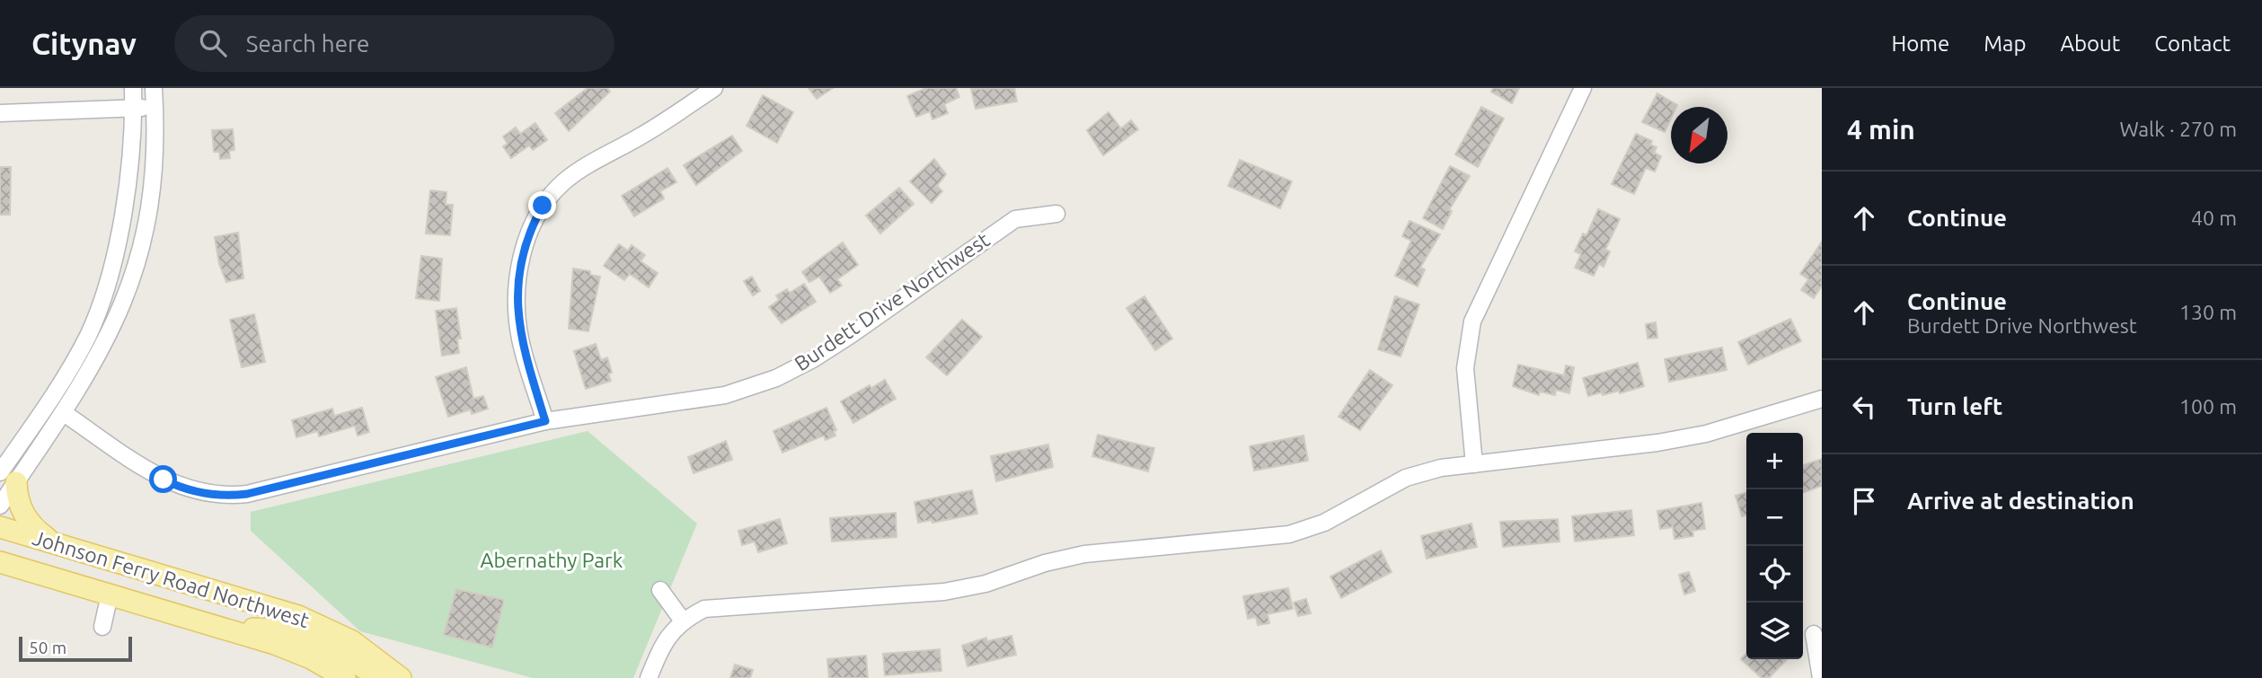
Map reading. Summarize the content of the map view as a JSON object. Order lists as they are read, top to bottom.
{
  "streets": {
    "main road": ["Johnson Ferry Road Northwest"],
    "street": ["Burdett Drive Northwest"]
  },
  "parks": ["Abernathy Park"],
  "scale_bar": "50 m",
  "north": "bottom left",
  "page": {
    "header": "Citynav",
    "search": "Search here",
    "nav": [
      "Home",
      "Map",
      "About",
      "Contact"
    ],
    "heading": ["4 min", "Walk · 270 m"],
    "list": [
      ["Continue", "40 m"],
      ["Continue", "Burdett Drive Northwest", "130 m"],
      ["Turn left", "100 m"],
      "Arrive at destination"
    ],
    "map_buttons": ["+", "−"],
    "scale": "50 m"
  }
}
